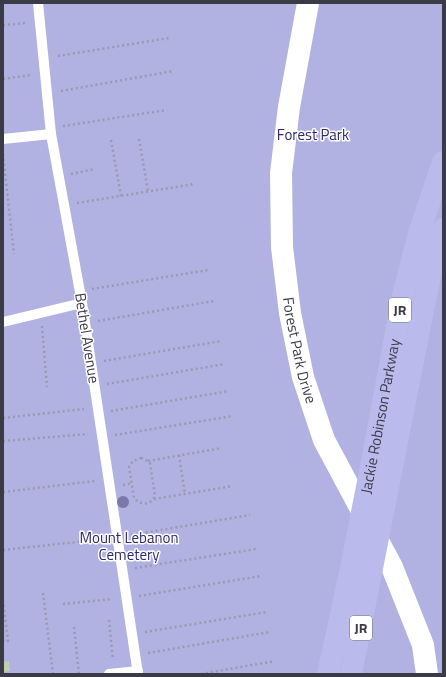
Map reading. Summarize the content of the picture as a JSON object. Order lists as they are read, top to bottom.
{
  "streets": {
    "highway": ["JR", "Jackie Robinson Parkway"],
    "street": ["Forest Park Drive"],
    "lane": ["Bethel Avenue"]
  },
  "parks": ["Forest Park", "Mount Lebanon Cemetery"]
}
